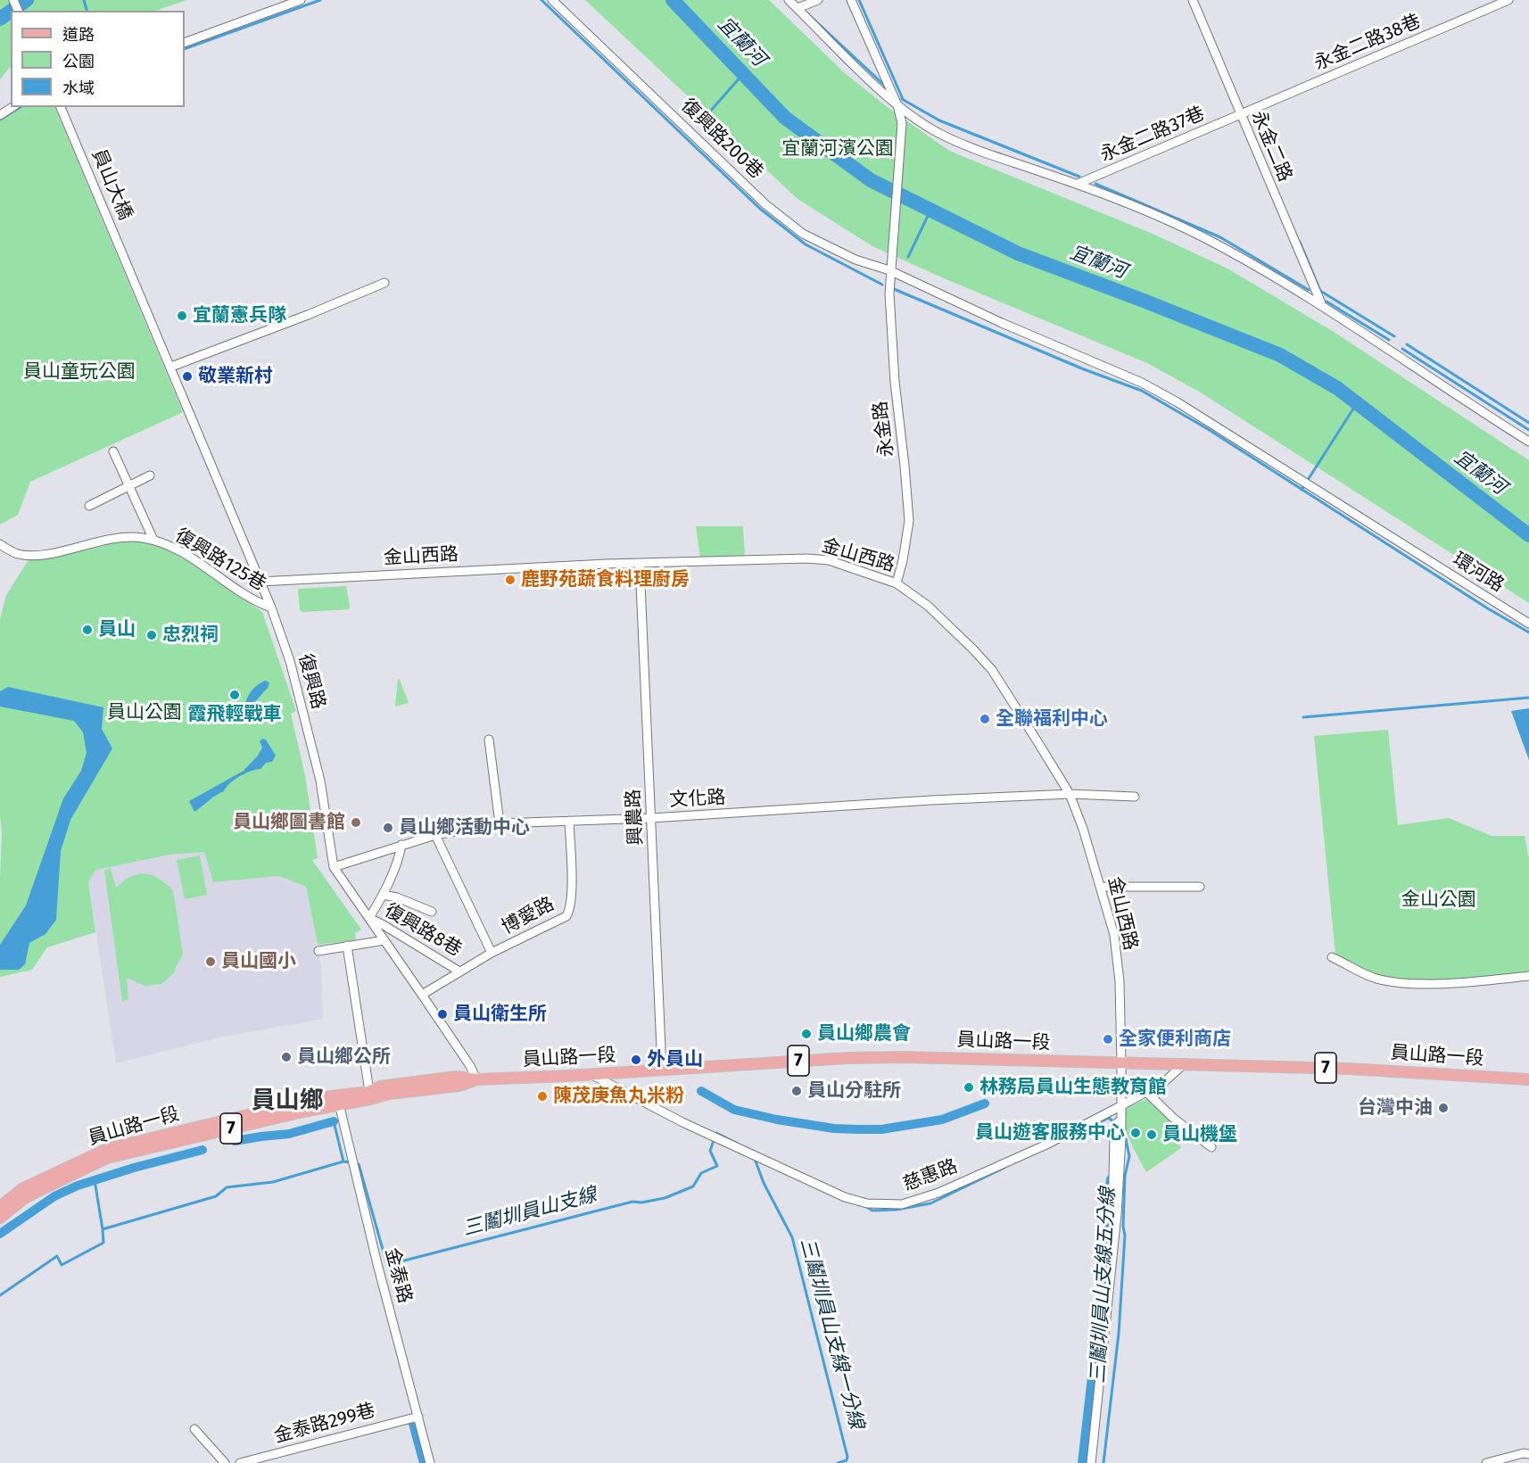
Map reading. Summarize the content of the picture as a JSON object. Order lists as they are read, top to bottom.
{
  "streets": {
    "main road": ["員山路一段", "7"],
    "street": [
      "永金二路38巷",
      "永金二路37巷",
      "復興路200巷",
      "永金二路",
      "員山大橋",
      "永金路",
      "金山西路",
      "復興路125巷",
      "環河路",
      "復興路",
      "文化路",
      "興農路",
      "博愛路",
      "復興路8巷",
      "慈惠路",
      "金泰路",
      "金泰路299巷"
    ]
  },
  "crossings": [
    ["永金二路38巷", "永金二路37巷"],
    ["永金二路38巷", "永金二路"],
    ["永金二路37巷", "永金二路"],
    ["復興路200巷", "永金路"],
    ["復興路200巷", "環河路"],
    ["員山大橋", "復興路"],
    ["永金路", "金山西路"],
    ["金山西路", "復興路"],
    ["金山西路", "文化路"],
    ["金山西路", "興農路"],
    ["金山西路", "員山路一段"],
    ["金山西路", "慈惠路"],
    ["復興路125巷", "復興路"],
    ["復興路", "文化路"],
    ["復興路", "博愛路"],
    ["復興路", "復興路8巷"],
    ["復興路", "員山路一段"],
    ["文化路", "興農路"],
    ["文化路", "博愛路"],
    ["興農路", "員山路一段"],
    ["博愛路", "復興路8巷"],
    ["員山路一段", "慈惠路"],
    ["員山路一段", "金泰路"],
    ["金泰路", "金泰路299巷"]
  ],
  "districts": ["員山鄉"],
  "water": [
    "宜蘭河",
    "三鬮圳員山支線",
    "三鬮圳員山支線五分線",
    "三鬮圳員山支線一分線"
  ],
  "parks": [
    "宜蘭河濱公園",
    "員山童玩公園",
    "員山公園",
    "金山公園"
  ],
  "places": [
    "宜蘭憲兵隊",
    "敬業新村",
    "鹿野苑蔬食料理廚房",
    "員山",
    "忠烈祠",
    "霞飛輕戰車",
    "全聯福利中心",
    "員山鄉圖書館",
    "員山鄉活動中心",
    "員山國小",
    "員山衛生所",
    "員山鄉農會",
    "全家便利商店",
    "員山鄉公所",
    "外員山",
    "林務局員山生態教育館",
    "員山分駐所",
    "陳茂庚魚丸米粉",
    "台灣中油",
    "員山遊客服務中心",
    "員山機堡"
  ],
  "legend": ["道路", "公園", "水域"]
}
